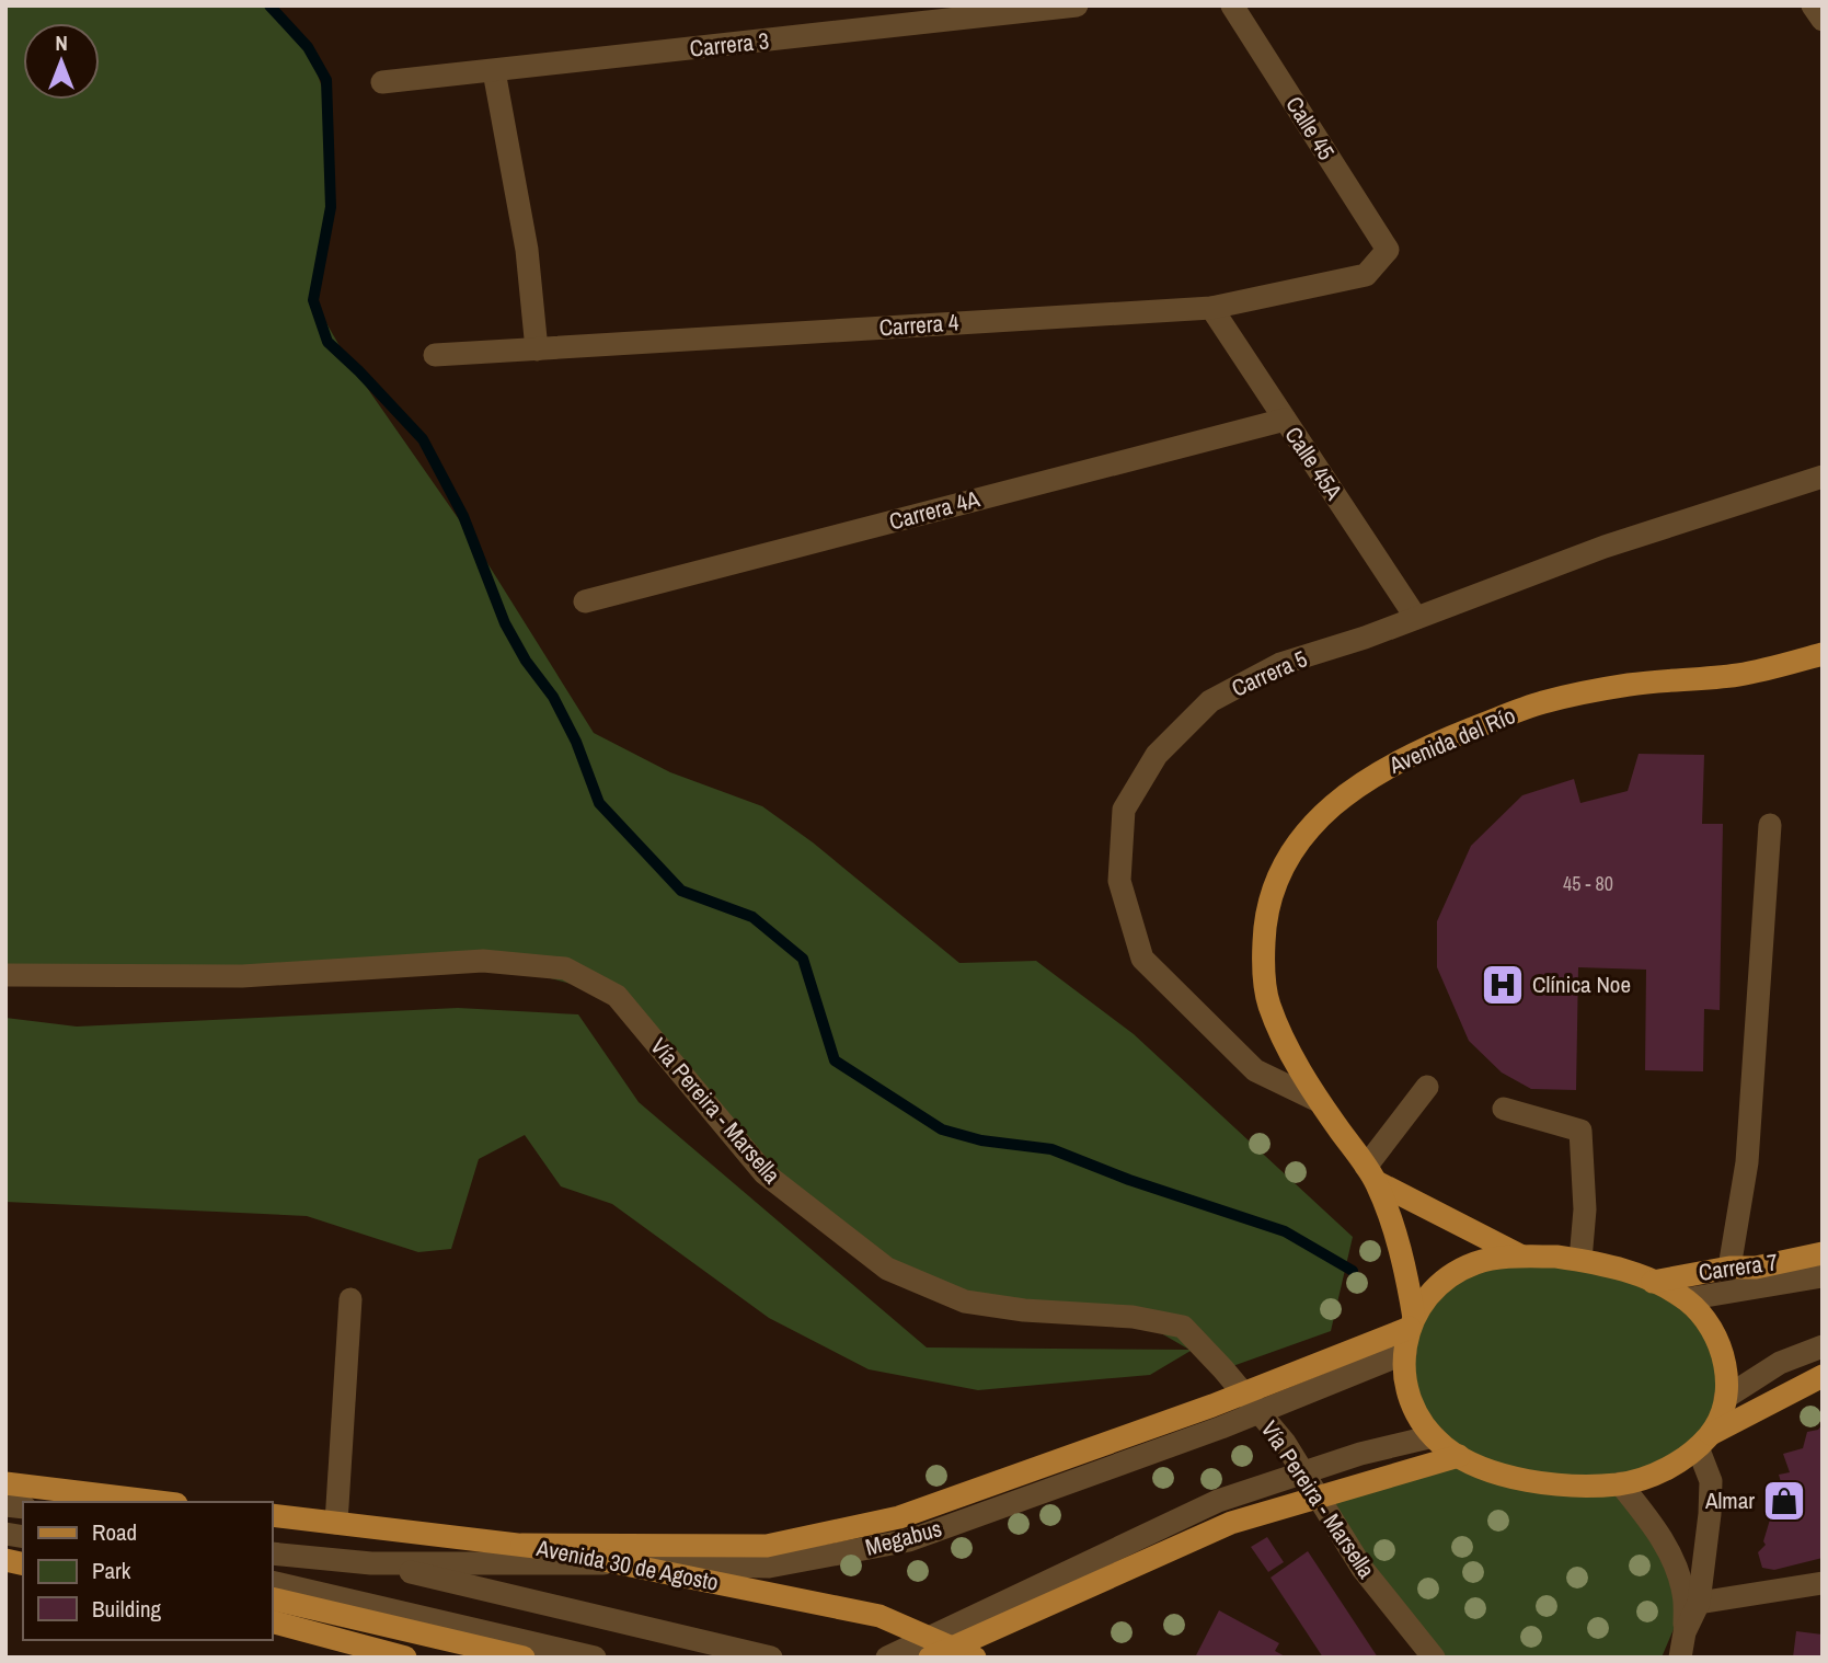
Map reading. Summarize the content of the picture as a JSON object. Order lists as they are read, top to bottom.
{
  "streets": {
    "main road": ["Avenida del Río", "Carrera 7", "Avenida 30 de Agosto"],
    "street": [
      "Carrera 3",
      "Calle 45",
      "Carrera 4",
      "Calle 45A",
      "Carrera 4A",
      "Carrera 5",
      "Vía Pereira - Marsella",
      "Megabus"
    ]
  },
  "crossings": [
    ["Calle 45", "Carrera 4"],
    ["Carrera 4", "Calle 45A"],
    ["Calle 45A", "Carrera 4A"],
    ["Calle 45A", "Carrera 5"],
    ["Carrera 5", "Avenida del Río"],
    ["Megabus", "Avenida 30 de Agosto"]
  ],
  "places": {
    "hospital": ["Clínica Noe"],
    "shop": ["Almar"]
  },
  "house_numbers": ["45 - 80"],
  "legend": ["Road", "Park", "Building"],
  "north": "top"
}
